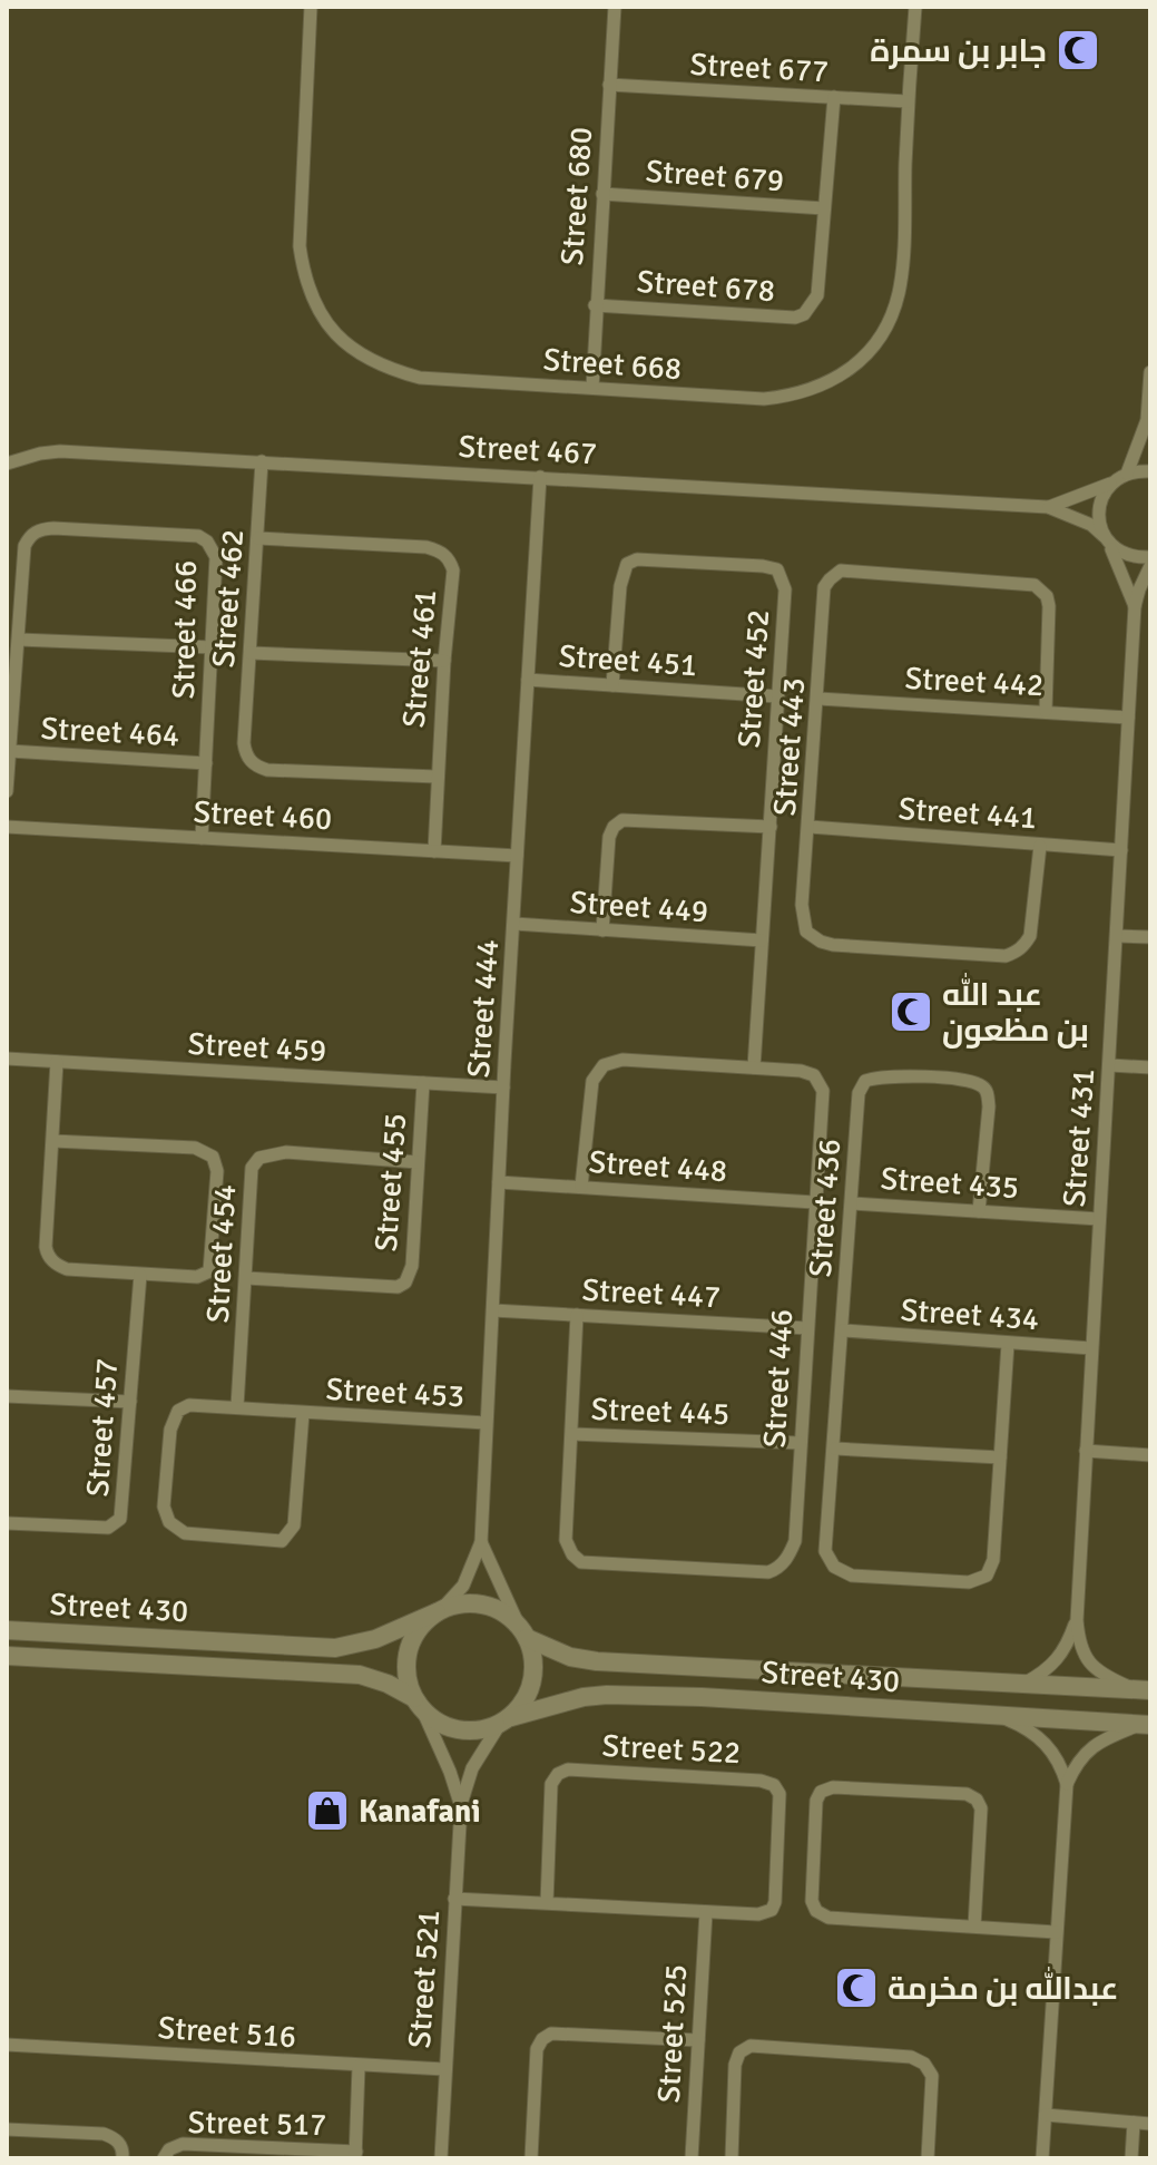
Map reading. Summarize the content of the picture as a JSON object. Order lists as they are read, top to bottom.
{
  "streets": {
    "street": [
      "Street 677",
      "Street 679",
      "Street 680",
      "Street 678",
      "Street 668",
      "Street 467",
      "Street 462",
      "Street 466",
      "Street 461",
      "Street 451",
      "Street 452",
      "Street 442",
      "Street 464",
      "Street 443",
      "Street 441",
      "Street 460",
      "Street 449",
      "Street 444",
      "Street 459",
      "Street 431",
      "Street 448",
      "Street 455",
      "Street 435",
      "Street 436",
      "Street 454",
      "Street 447",
      "Street 434",
      "Street 446",
      "Street 453",
      "Street 445",
      "Street 457",
      "Street 430",
      "Street 522",
      "Street 521",
      "Street 516",
      "Street 525",
      "Street 517"
    ]
  },
  "crossings": [
    ["Street 677", "Street 680"],
    ["Street 677", "Street 678"],
    ["Street 677", "Street 668"],
    ["Street 679", "Street 680"],
    ["Street 679", "Street 678"],
    ["Street 680", "Street 678"],
    ["Street 680", "Street 668"],
    ["Street 467", "Street 462"],
    ["Street 467", "Street 444"],
    ["Street 467", "Street 431"],
    ["Street 462", "Street 461"],
    ["Street 466", "Street 464"],
    ["Street 466", "Street 460"],
    ["Street 461", "Street 460"],
    ["Street 451", "Street 452"],
    ["Street 451", "Street 444"],
    ["Street 452", "Street 449"],
    ["Street 452", "Street 446"],
    ["Street 442", "Street 443"],
    ["Street 442", "Street 431"],
    ["Street 443", "Street 441"],
    ["Street 441", "Street 431"],
    ["Street 460", "Street 444"],
    ["Street 449", "Street 444"],
    ["Street 444", "Street 459"],
    ["Street 444", "Street 448"],
    ["Street 444", "Street 447"],
    ["Street 444", "Street 453"],
    ["Street 444", "Street 430"],
    ["Street 444", "Street 521"],
    ["Street 459", "Street 455"],
    ["Street 431", "Street 435"],
    ["Street 431", "Street 434"],
    ["Street 431", "Street 430"],
    ["Street 448", "Street 446"],
    ["Street 455", "Street 454"],
    ["Street 435", "Street 436"],
    ["Street 436", "Street 434"],
    ["Street 454", "Street 453"],
    ["Street 447", "Street 446"],
    ["Street 446", "Street 445"],
    ["Street 430", "Street 521"],
    ["Street 522", "Street 521"],
    ["Street 522", "Street 525"],
    ["Street 521", "Street 516"]
  ],
  "places": {
    "mosque": ["جابر بن سمرة", "عبد الله بن مظعون", "عبدالله بن مخرمة"],
    "shop": ["Kanafani"]
  }
}
